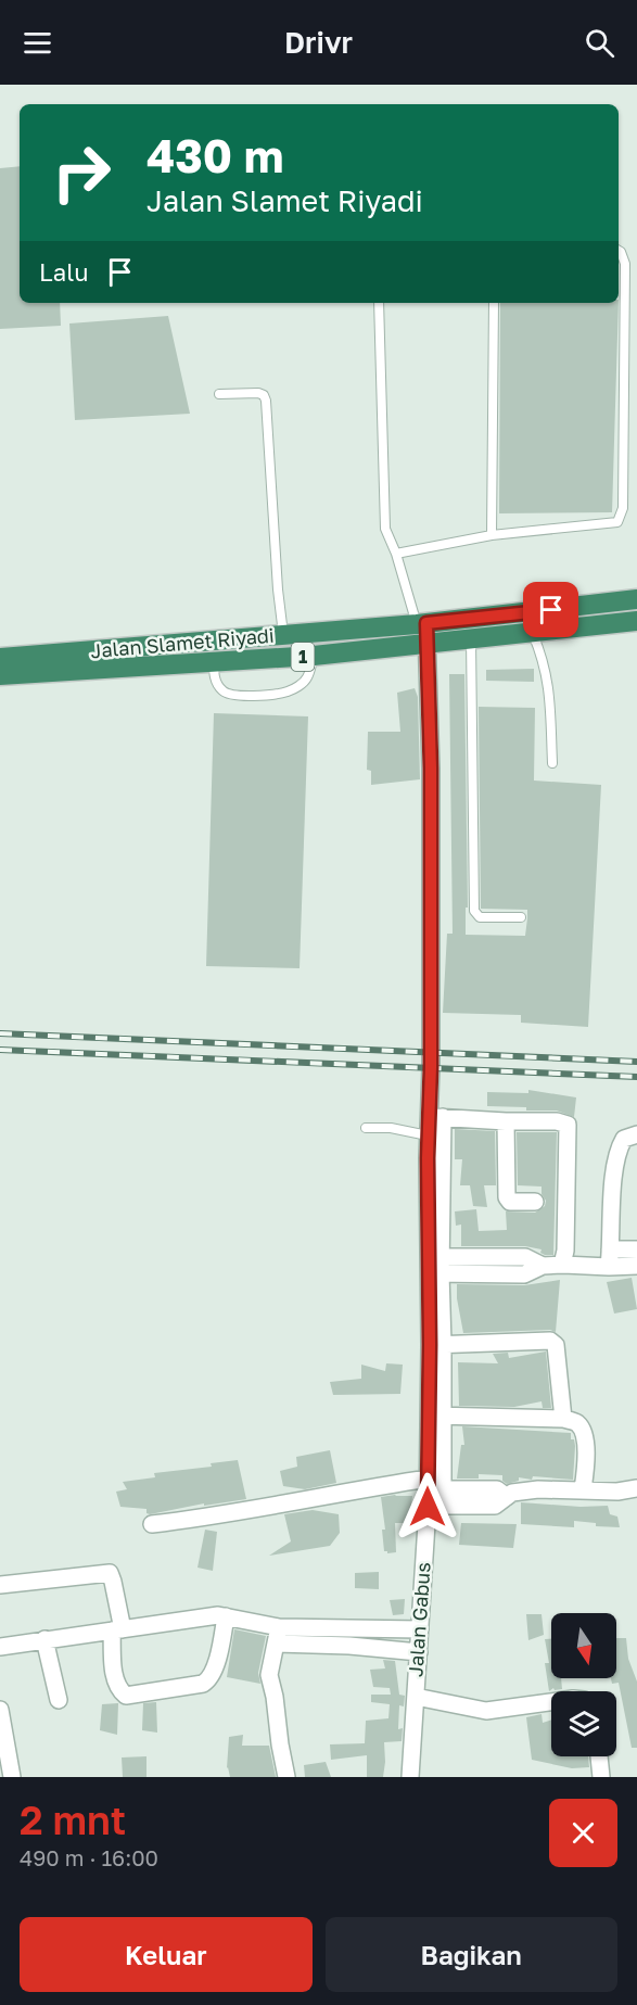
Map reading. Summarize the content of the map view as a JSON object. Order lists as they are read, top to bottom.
{
  "streets": {
    "highway": ["Jalan Slamet Riyadi", "1"],
    "street": ["Jalan Gabus"]
  },
  "north": "bottom",
  "page": {
    "header": "Drivr",
    "turn": ["430 m", "Jalan Slamet Riyadi"],
    "then": "Lalu",
    "heading": ["2 mnt", "490 m · 16:00"],
    "buttons": ["Keluar", "Bagikan"]
  }
}
